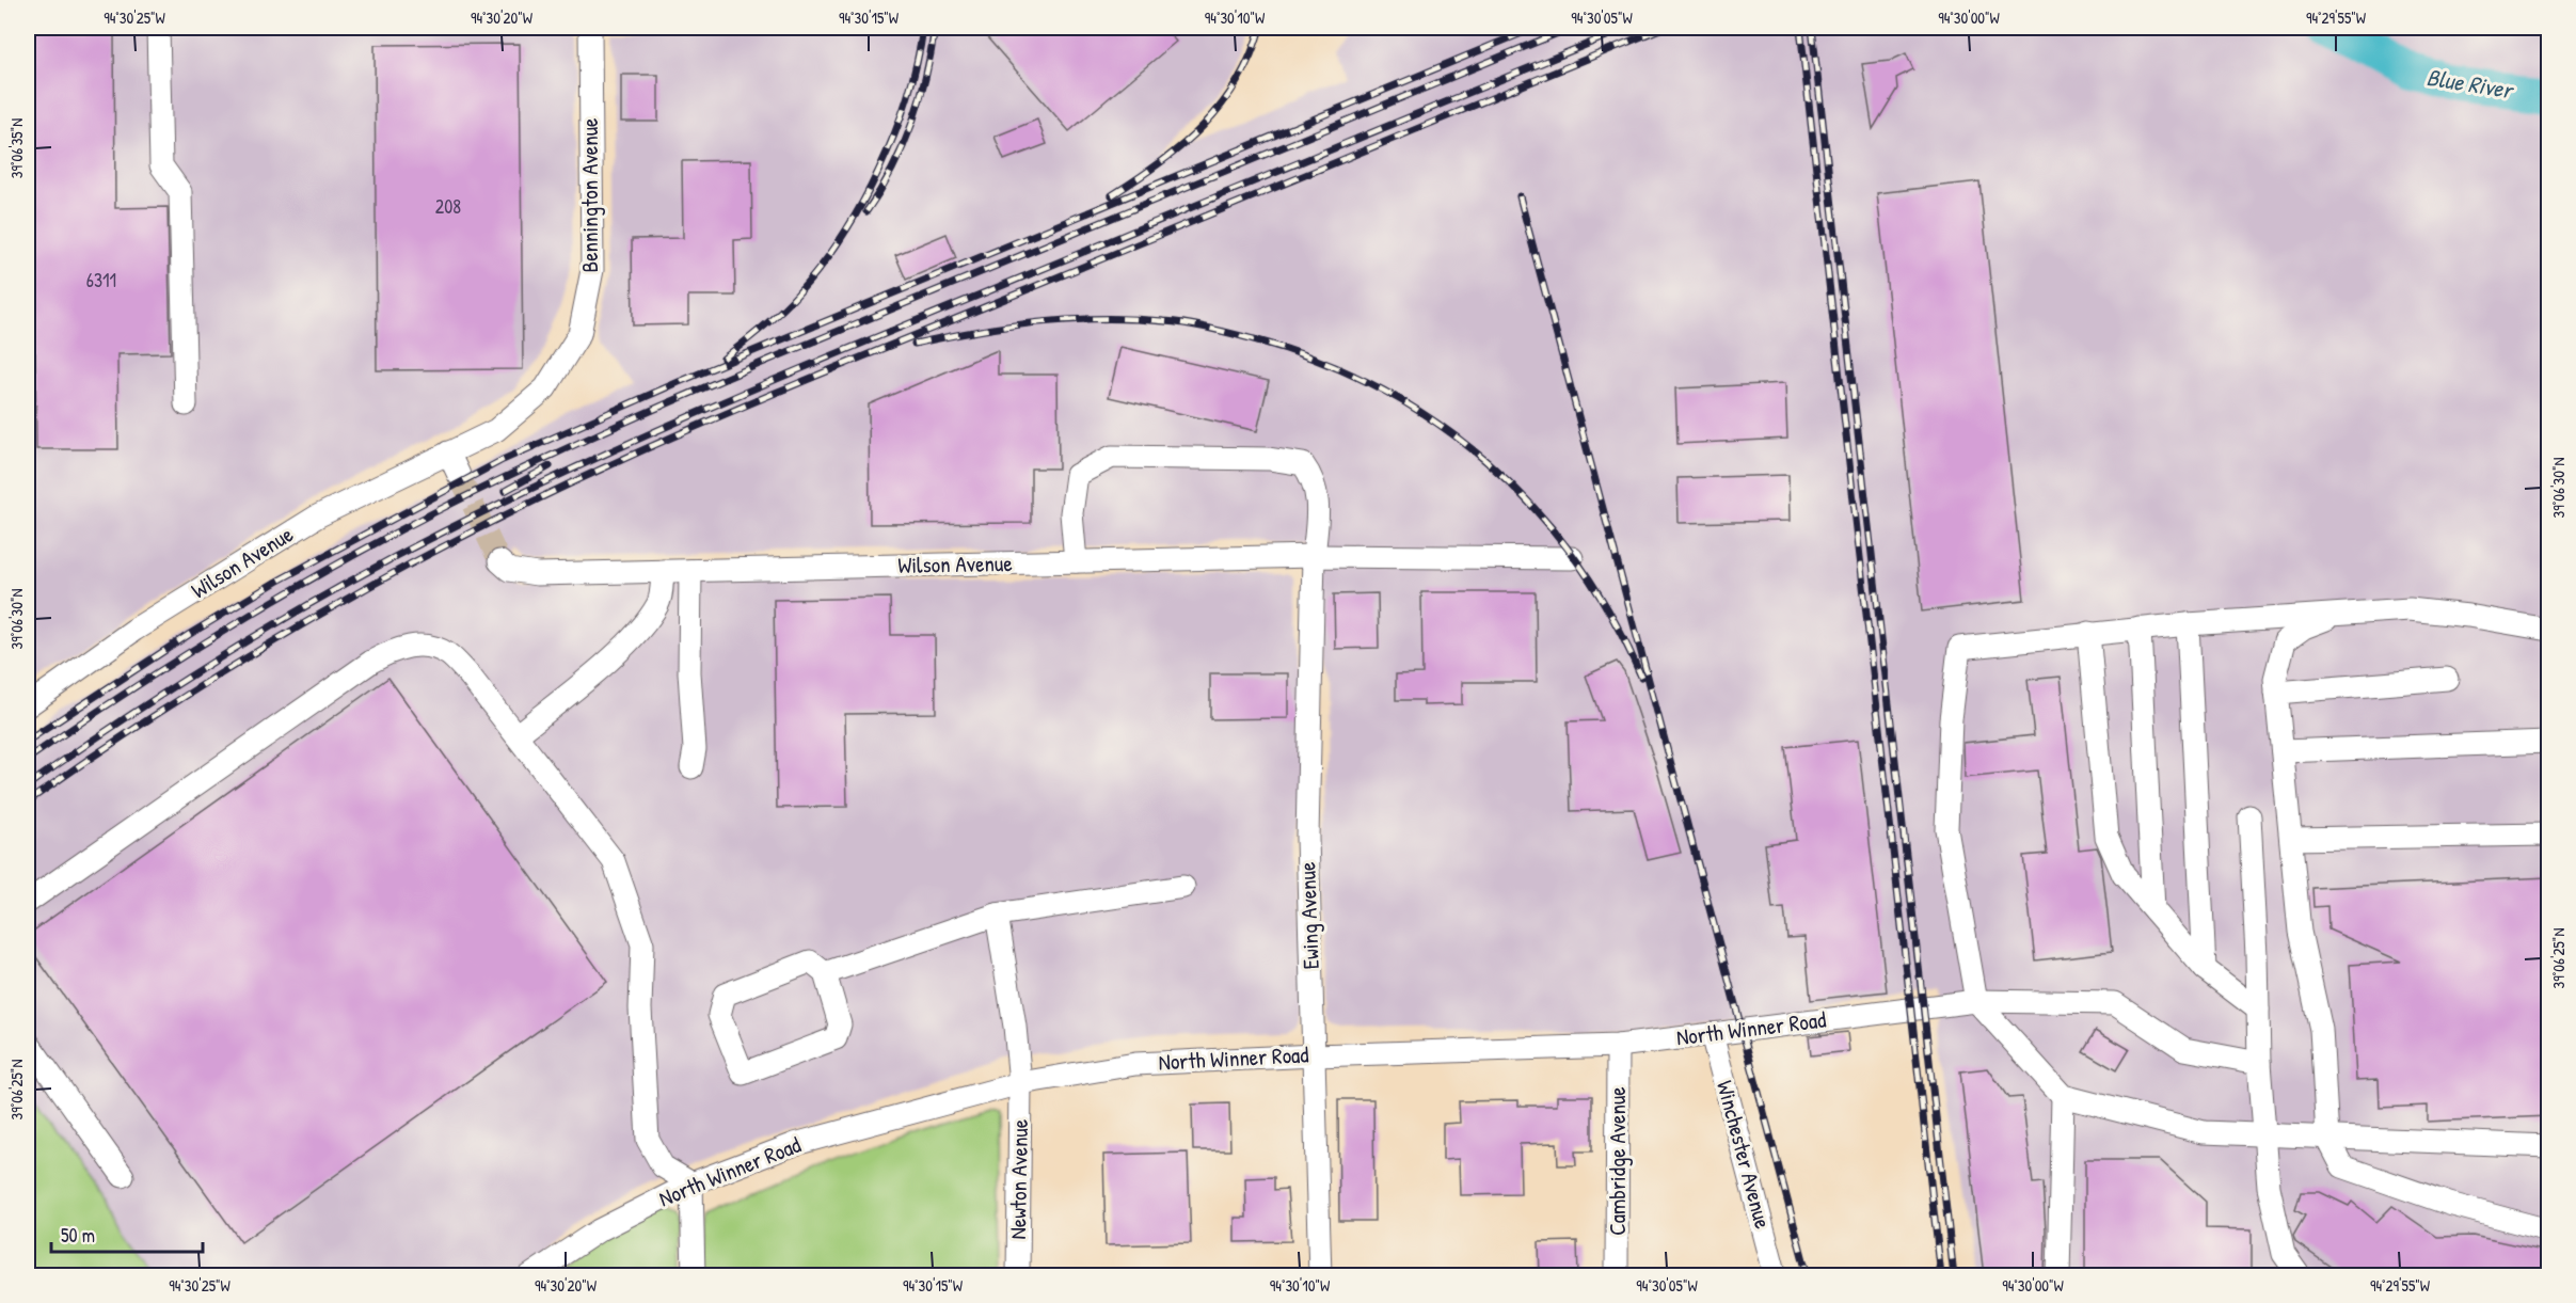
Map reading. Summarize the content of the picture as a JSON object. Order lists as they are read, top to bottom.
{
  "streets": {
    "street": [
      "Bennington Avenue",
      "Wilson Avenue",
      "Ewing Avenue",
      "North Winner Road",
      "Winchester Avenue",
      "Cambridge Avenue",
      "Newton Avenue"
    ]
  },
  "crossings": [
    ["Bennington Avenue", "Wilson Avenue"],
    ["Wilson Avenue", "Ewing Avenue"],
    ["Ewing Avenue", "North Winner Road"],
    ["North Winner Road", "Winchester Avenue"],
    ["North Winner Road", "Cambridge Avenue"],
    ["North Winner Road", "Newton Avenue"]
  ],
  "water": ["Blue River"],
  "house_numbers": ["208", "6311"],
  "scale_bar": "50 m",
  "coordinates": [
    "94°30'25\"W",
    "94°30'20\"W",
    "94°30'15\"W",
    "94°30'10\"W",
    "94°30'05\"W",
    "94°30'00\"W",
    "94°29'55\"W",
    "39°06'35\"N",
    "39°06'30\"N",
    "39°06'25\"N"
  ]
}
